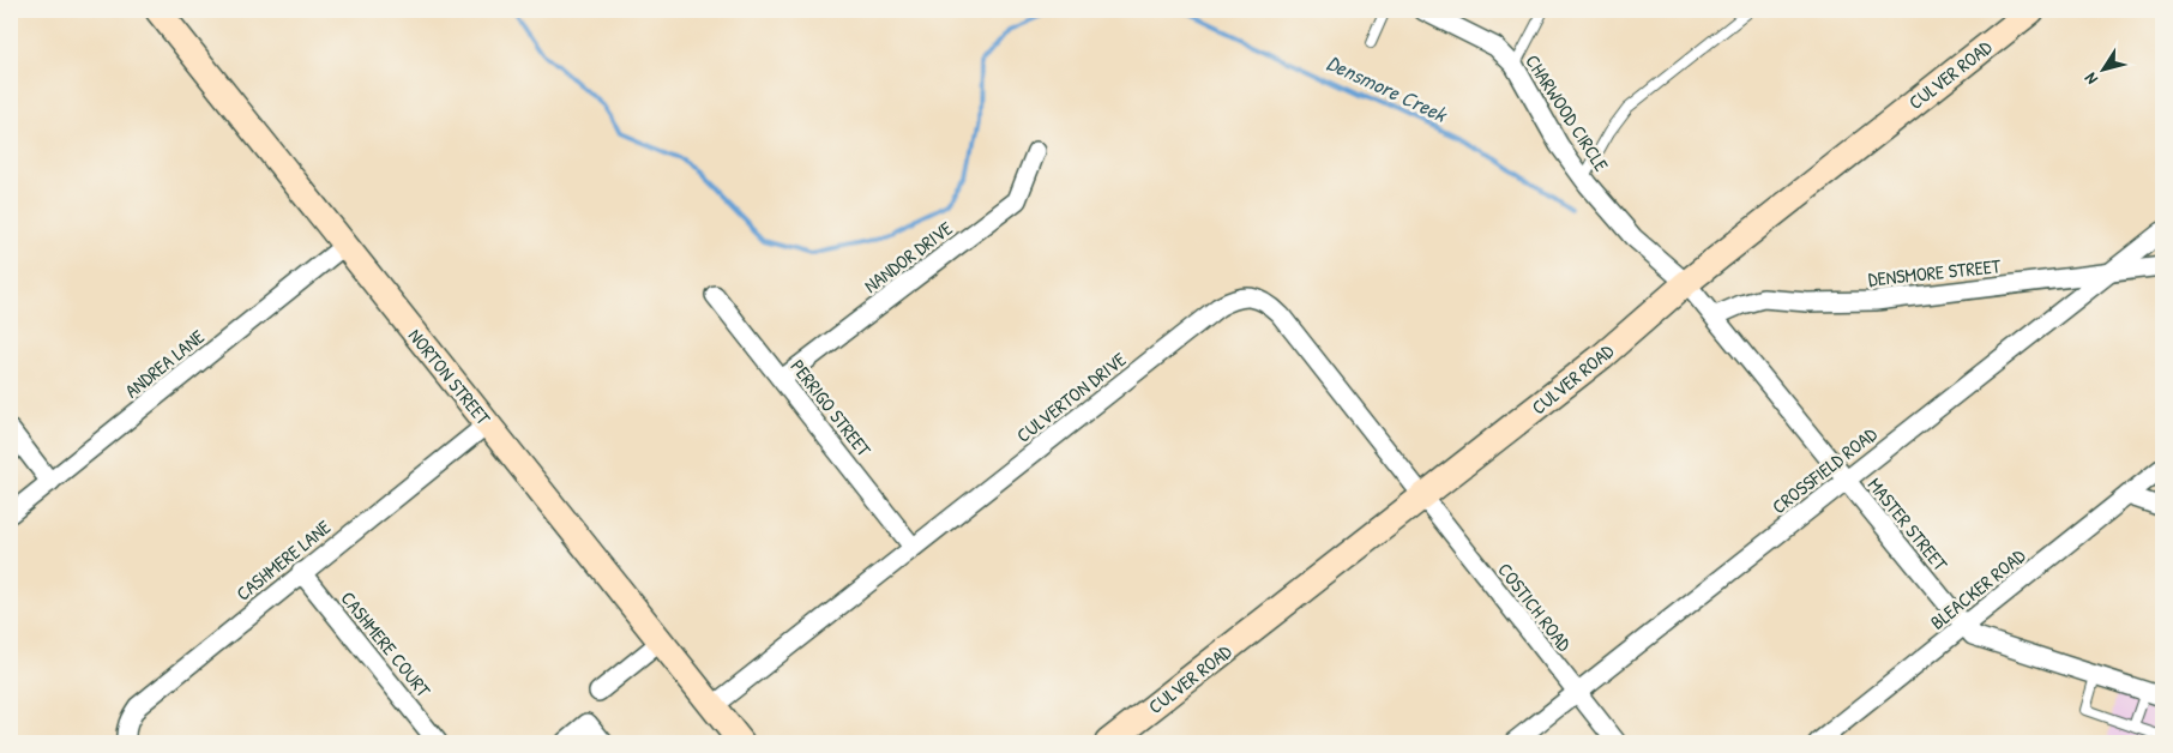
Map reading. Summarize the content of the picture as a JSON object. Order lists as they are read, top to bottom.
{
  "streets": {
    "main road": ["CULVER ROAD", "NORTON STREET"],
    "street": [
      "CHARWOOD CIRCLE",
      "NANDOR DRIVE",
      "DENSMORE STREET",
      "ANDREA LANE",
      "CULVERTON DRIVE",
      "PERRIGO STREET",
      "CROSSFIELD ROAD",
      "MASTER STREET",
      "CASHMERE LANE",
      "BLEACKER ROAD",
      "COSTICH ROAD",
      "CASHMERE COURT"
    ]
  },
  "crossings": [
    ["CULVER ROAD", "CHARWOOD CIRCLE"],
    ["CULVER ROAD", "CULVERTON DRIVE"],
    ["CULVER ROAD", "MASTER STREET"],
    ["CULVER ROAD", "COSTICH ROAD"],
    ["CHARWOOD CIRCLE", "MASTER STREET"],
    ["NANDOR DRIVE", "PERRIGO STREET"],
    ["DENSMORE STREET", "CROSSFIELD ROAD"],
    ["DENSMORE STREET", "MASTER STREET"],
    ["ANDREA LANE", "NORTON STREET"],
    ["NORTON STREET", "CULVERTON DRIVE"],
    ["NORTON STREET", "CASHMERE LANE"],
    ["CULVERTON DRIVE", "PERRIGO STREET"],
    ["CULVERTON DRIVE", "COSTICH ROAD"],
    ["CROSSFIELD ROAD", "MASTER STREET"],
    ["CROSSFIELD ROAD", "COSTICH ROAD"],
    ["MASTER STREET", "BLEACKER ROAD"],
    ["CASHMERE LANE", "CASHMERE COURT"]
  ],
  "water": ["Densmore Creek"],
  "north": "bottom left"
}
